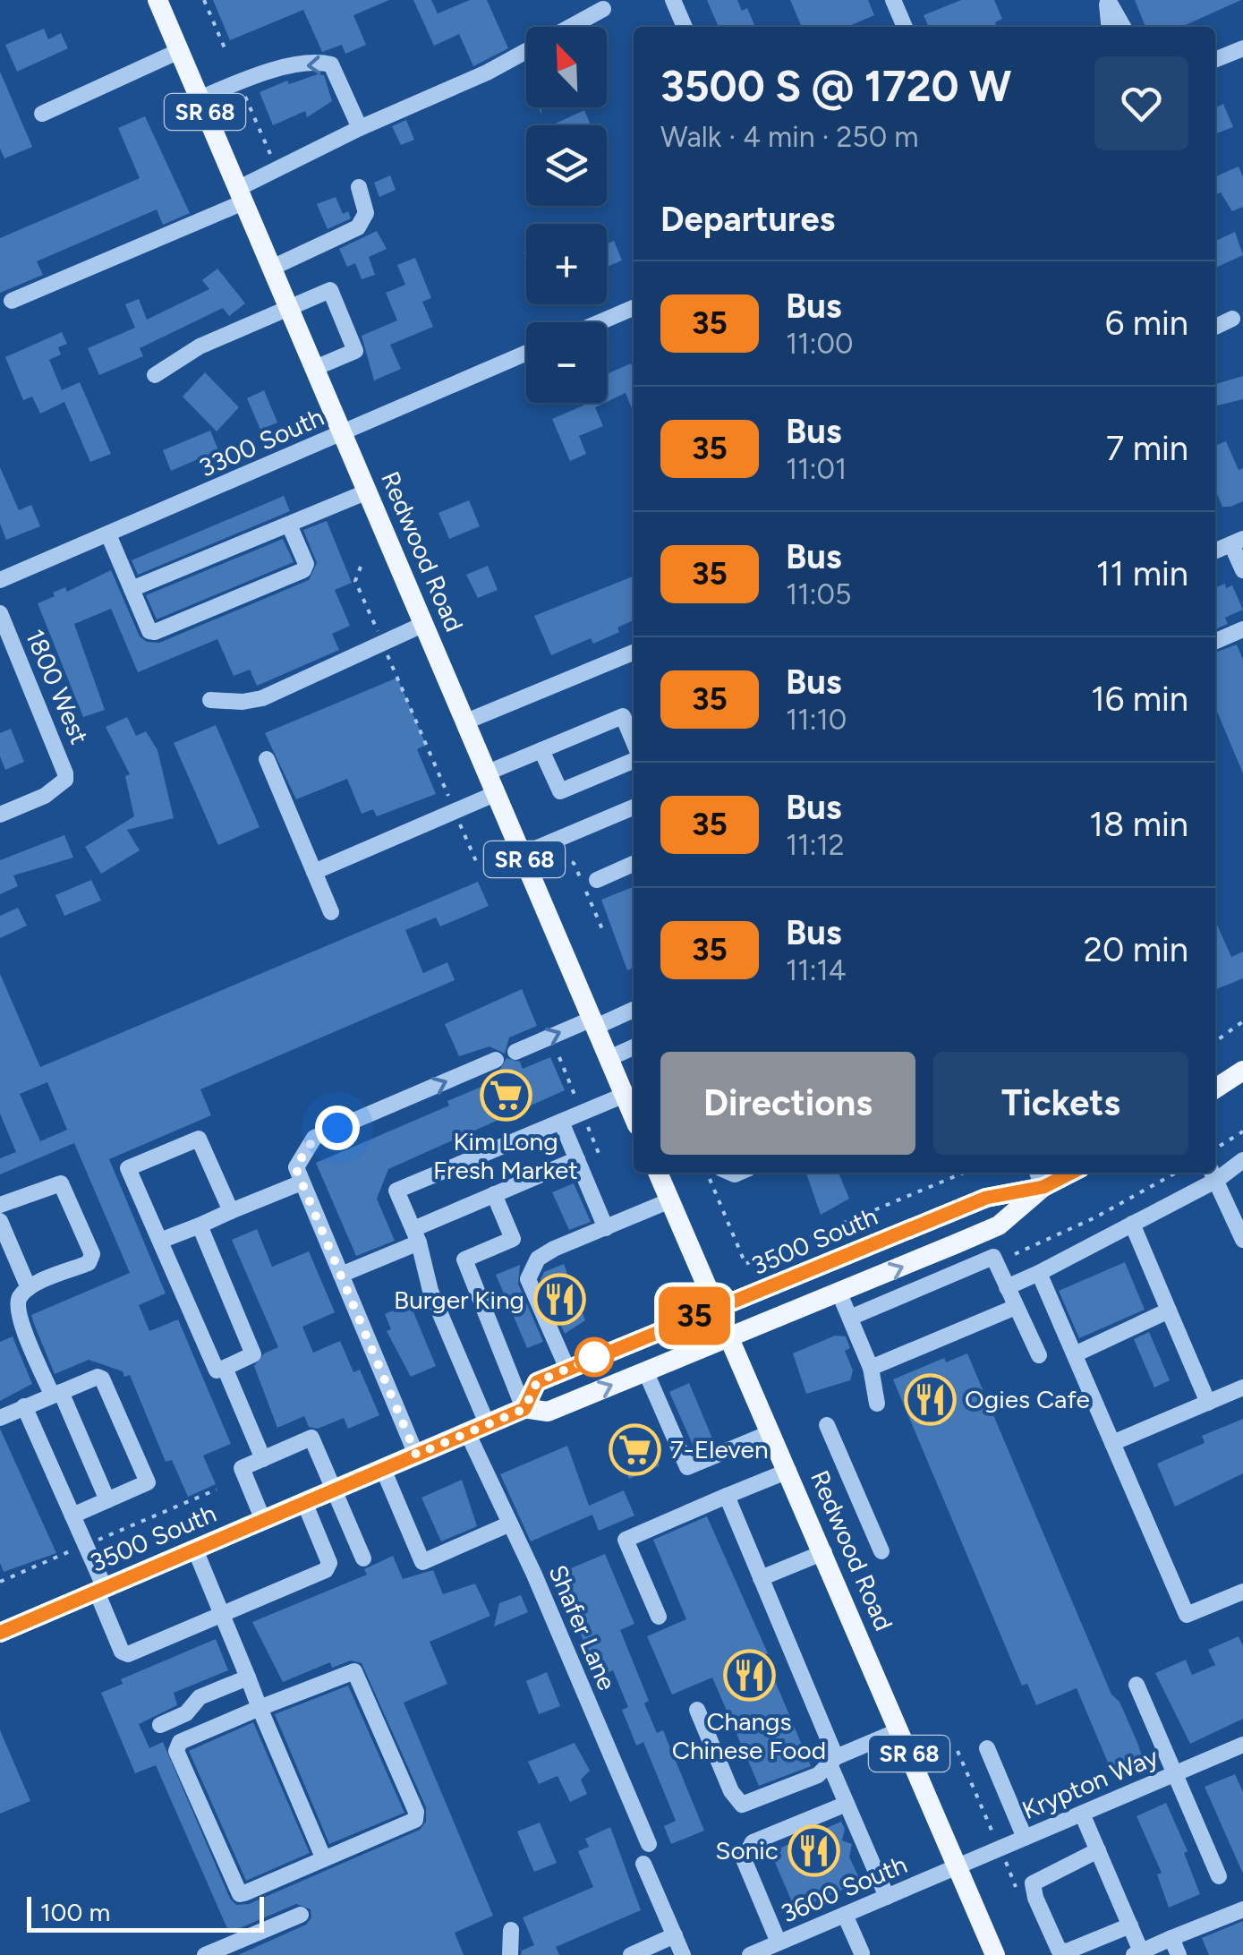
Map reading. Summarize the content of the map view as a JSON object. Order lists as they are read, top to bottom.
{
  "streets": {
    "main road": ["SR 68", "Redwood Road", "3500 South"],
    "street": [
      "3300 South",
      "1800 West",
      "Shafer Lane",
      "Krypton Way",
      "3600 South"
    ]
  },
  "crossings": [
    ["3300 South", "Redwood Road"],
    ["Redwood Road", "3500 South"],
    ["Redwood Road", "Krypton Way"],
    ["Redwood Road", "3600 South"],
    ["3500 South", "Shafer Lane"],
    ["Krypton Way", "3600 South"]
  ],
  "places": {
    "supermarket": ["Kim Long Fresh Market", "7-Eleven"],
    "restaurant": [
      "Burger King",
      "Ogies Cafe",
      "Changs Chinese Food",
      "Sonic"
    ]
  },
  "lines": ["bus line 35"],
  "scale_bar": "100 m",
  "north": "top left",
  "page": {
    "on_map": "35",
    "map_buttons": ["+", "−"],
    "heading": [
      ["3500 S @ 1720 W", "Walk · 4 min · 250 m"],
      "Departures"
    ],
    "list": [
      {
        "mark": "35",
        "name": "Bus",
        "note": "11:00",
        "value": "6 min"
      },
      {
        "mark": "35",
        "name": "Bus",
        "note": "11:01",
        "value": "7 min"
      },
      {
        "mark": "35",
        "name": "Bus",
        "note": "11:05",
        "value": "11 min"
      },
      {
        "mark": "35",
        "name": "Bus",
        "note": "11:10",
        "value": "16 min"
      },
      {
        "mark": "35",
        "name": "Bus",
        "note": "11:12",
        "value": "18 min"
      },
      {
        "mark": "35",
        "name": "Bus",
        "note": "11:14",
        "value": "20 min"
      }
    ],
    "buttons": ["Directions", "Tickets"],
    "scale": "100 m"
  }
}
